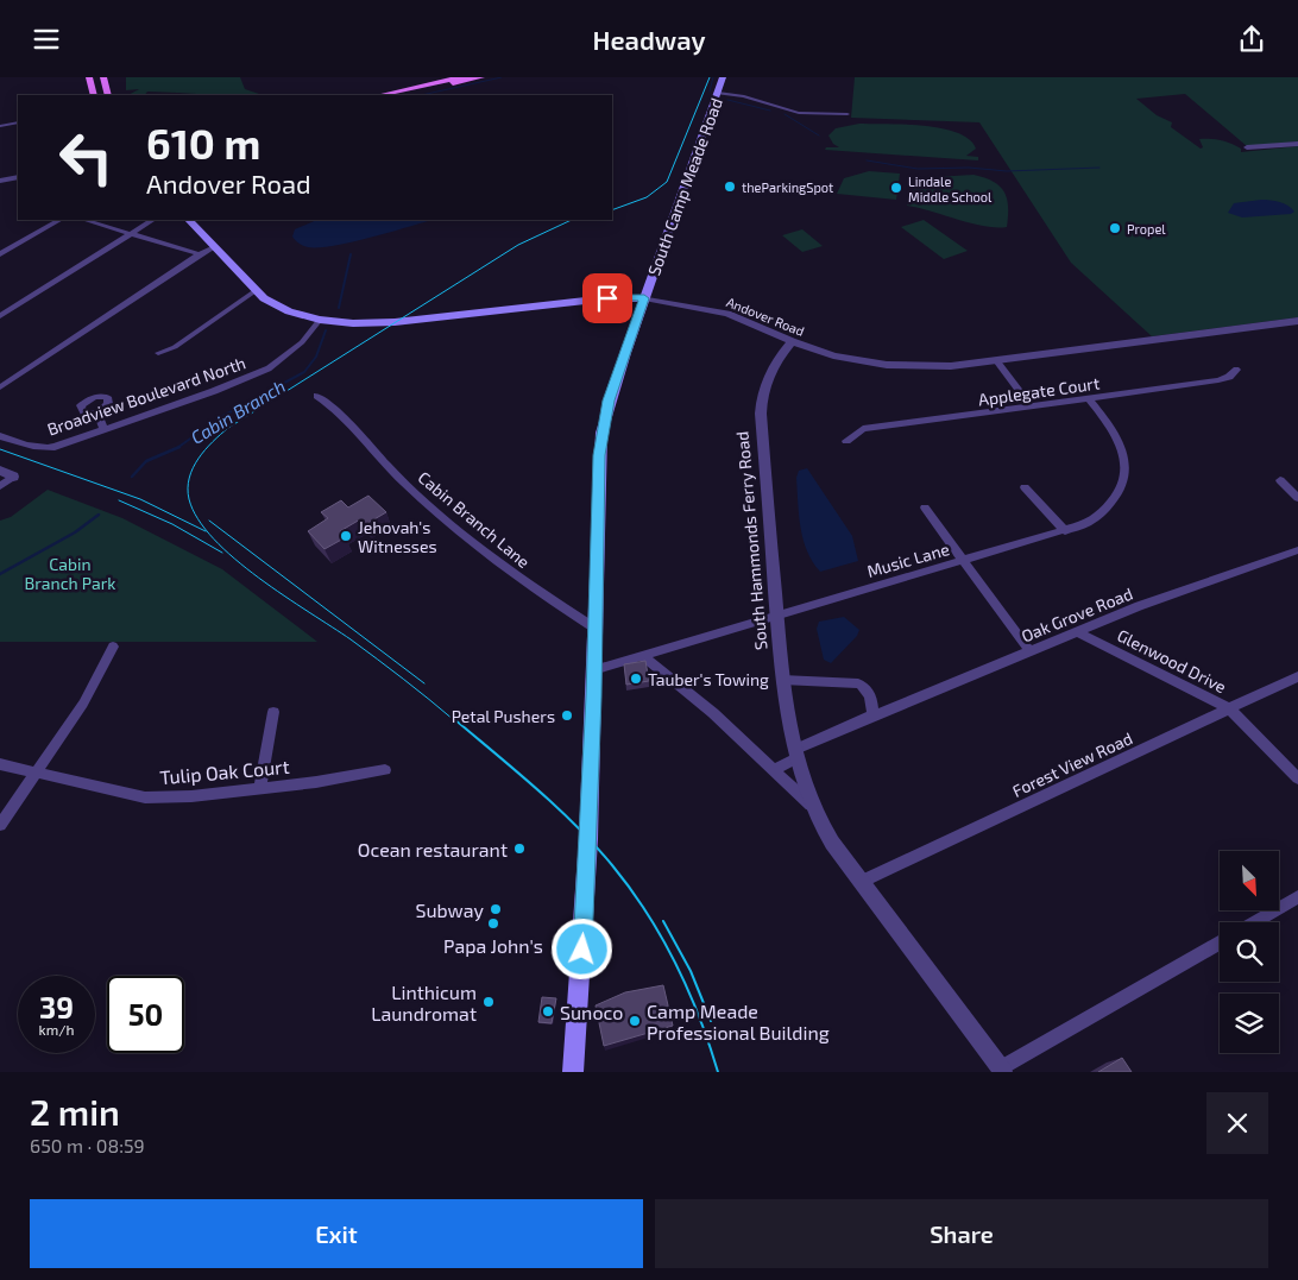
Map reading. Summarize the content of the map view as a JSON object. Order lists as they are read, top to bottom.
{
  "streets": {
    "main road": ["South Camp Meade Road", "Andover Road"],
    "street": [
      "Applegate Court",
      "Broadview Boulevard North",
      "Cabin Branch Lane",
      "South Hammonds Ferry Road",
      "Music Lane",
      "Oak Grove Road",
      "Glenwood Drive",
      "Forest View Road",
      "Tulip Oak Court"
    ]
  },
  "crossings": [
    ["South Camp Meade Road", "Andover Road"],
    ["South Camp Meade Road", "Cabin Branch Lane"],
    ["South Camp Meade Road", "Music Lane"],
    ["Andover Road", "Broadview Boulevard North"],
    ["Andover Road", "South Hammonds Ferry Road"],
    ["Applegate Court", "Music Lane"],
    ["South Hammonds Ferry Road", "Music Lane"],
    ["South Hammonds Ferry Road", "Oak Grove Road"],
    ["South Hammonds Ferry Road", "Forest View Road"],
    ["Oak Grove Road", "Glenwood Drive"],
    ["Glenwood Drive", "Forest View Road"]
  ],
  "water": ["Cabin Branch"],
  "parks": ["Cabin Branch Park"],
  "places": [
    "theParkingSpot",
    "Lindale Middle School",
    "Propel",
    "Jehovah's Witnesses",
    "Tauber's Towing",
    "Petal Pushers",
    "Ocean restaurant",
    "Subway",
    "Papa John's",
    "Linthicum Laundromat",
    "Sunoco",
    "Camp Meade Professional Building"
  ],
  "north": "bottom right",
  "page": {
    "header": "Headway",
    "turn": ["610 m", "Andover Road"],
    "speed": "39 km/h",
    "limit": "50",
    "heading": ["2 min", "650 m · 08:59"],
    "buttons": ["Exit", "Share"]
  }
}
